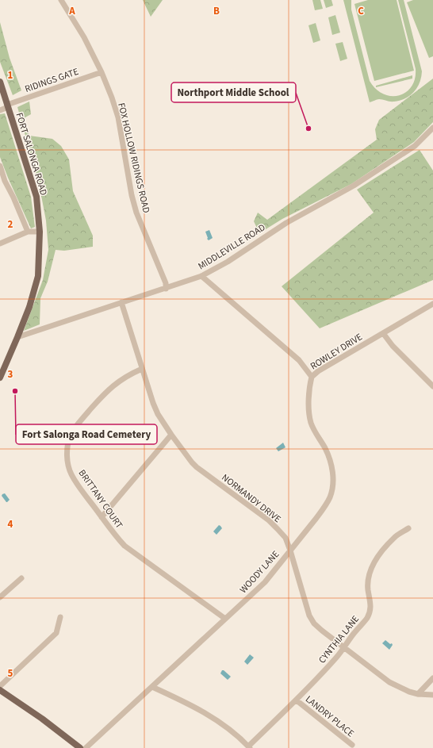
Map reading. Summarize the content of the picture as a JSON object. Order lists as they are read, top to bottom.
{
  "streets": {
    "main road": ["FORT SALONGA ROAD"],
    "street": [
      "RIDINGS GATE",
      "FOX HOLLOW RIDINGS ROAD",
      "MIDDLEVILLE ROAD",
      "ROWLEY DRIVE",
      "NORMANDY DRIVE",
      "BRITTANY COURT",
      "WOODY LANE",
      "CYNTHIA LANE",
      "LANDRY PLACE"
    ]
  },
  "crossings": [
    ["RIDINGS GATE", "FORT SALONGA ROAD"],
    ["RIDINGS GATE", "FOX HOLLOW RIDINGS ROAD"],
    ["FORT SALONGA ROAD", "MIDDLEVILLE ROAD"],
    ["FOX HOLLOW RIDINGS ROAD", "MIDDLEVILLE ROAD"],
    ["MIDDLEVILLE ROAD", "ROWLEY DRIVE"],
    ["MIDDLEVILLE ROAD", "NORMANDY DRIVE"],
    ["ROWLEY DRIVE", "WOODY LANE"],
    ["NORMANDY DRIVE", "BRITTANY COURT"],
    ["NORMANDY DRIVE", "WOODY LANE"],
    ["NORMANDY DRIVE", "CYNTHIA LANE"],
    ["BRITTANY COURT", "WOODY LANE"],
    ["CYNTHIA LANE", "LANDRY PLACE"]
  ],
  "places": ["Northport Middle School", "Fort Salonga Road Cemetery"],
  "grid": {
    "columns": ["A", "B", "C"],
    "rows": [
      "1",
      "2",
      "3",
      "4",
      "5"
    ]
  }
}
